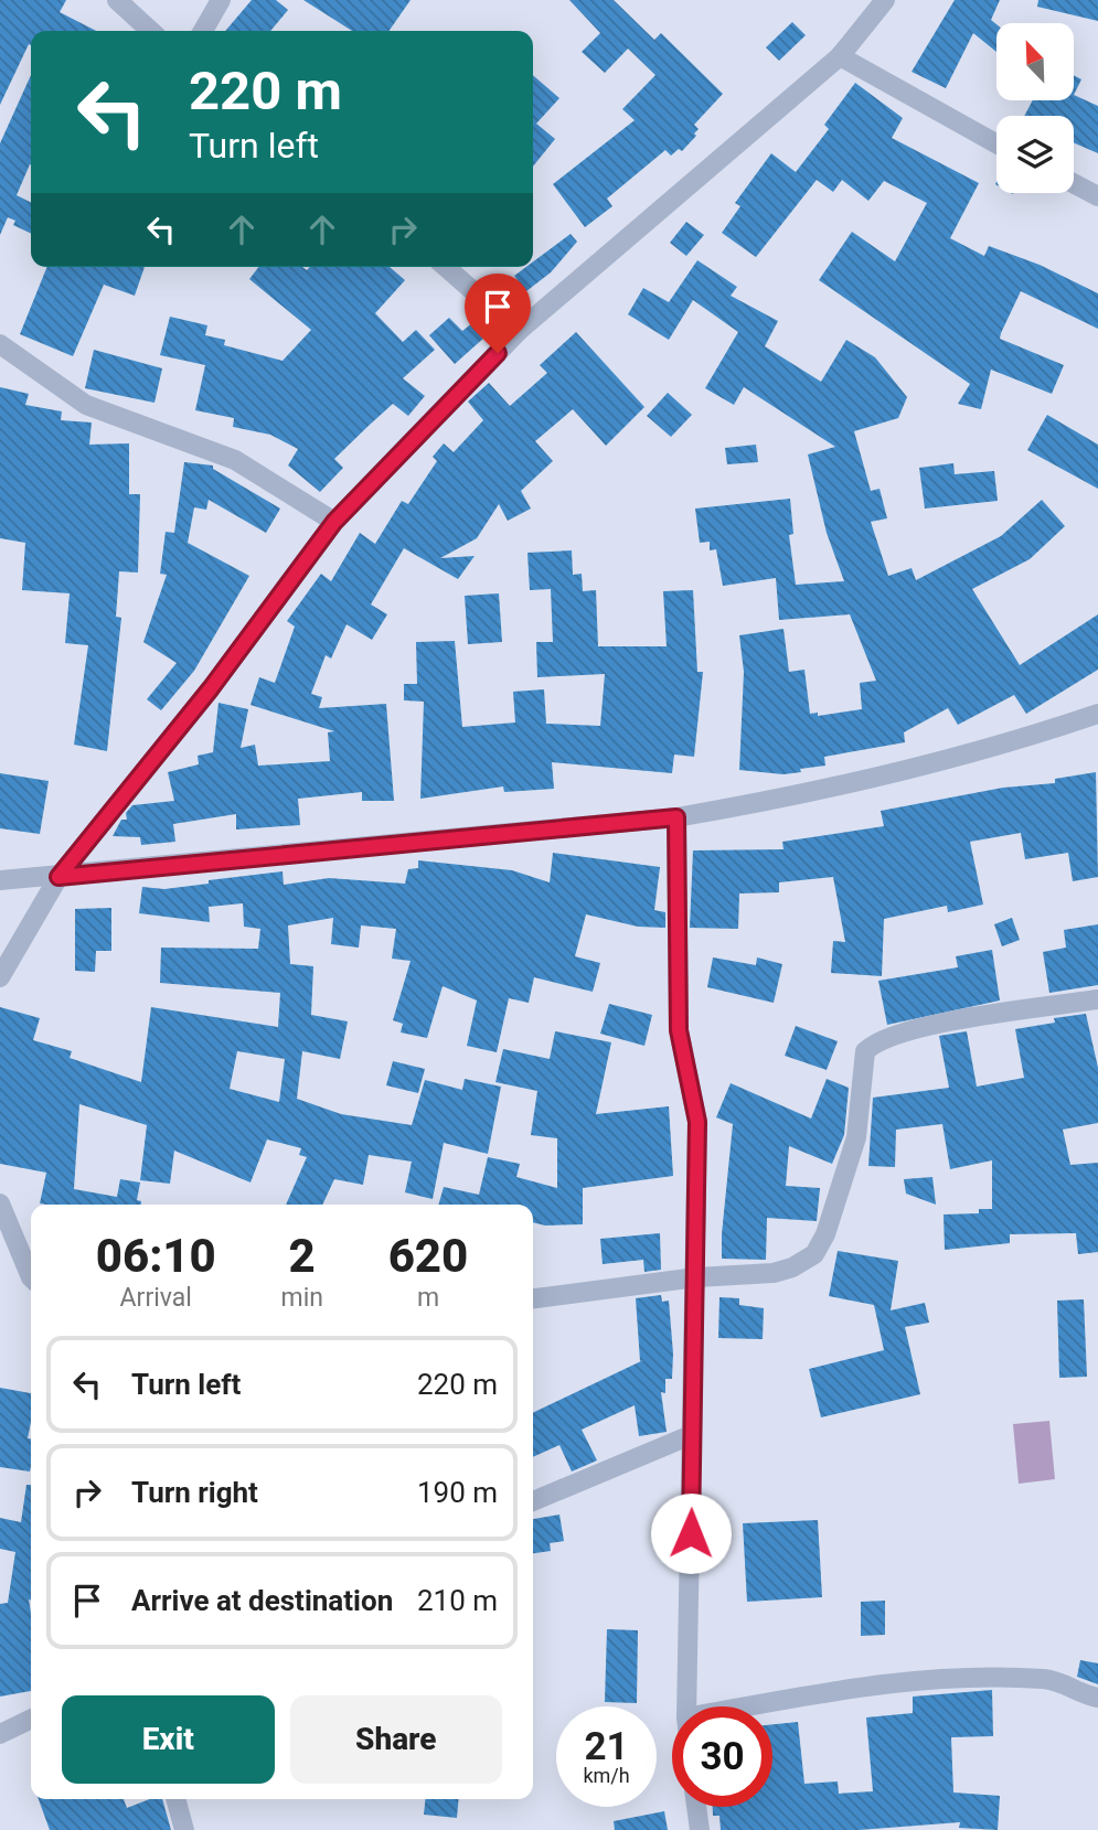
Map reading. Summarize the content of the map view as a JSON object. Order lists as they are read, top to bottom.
{
  "north": "top left",
  "page": {
    "turn": ["220 m", "Turn left"],
    "eta": [
      "06:10",
      "Arrival",
      "2",
      "min",
      "620",
      "m"
    ],
    "list": [
      {
        "name": "Turn left",
        "value": "220 m"
      },
      {
        "name": "Turn right",
        "value": "190 m"
      },
      {
        "name": "Arrive at destination",
        "value": "210 m"
      }
    ],
    "buttons": ["Exit", "Share"],
    "speed": "21 km/h",
    "limit": "30"
  }
}
